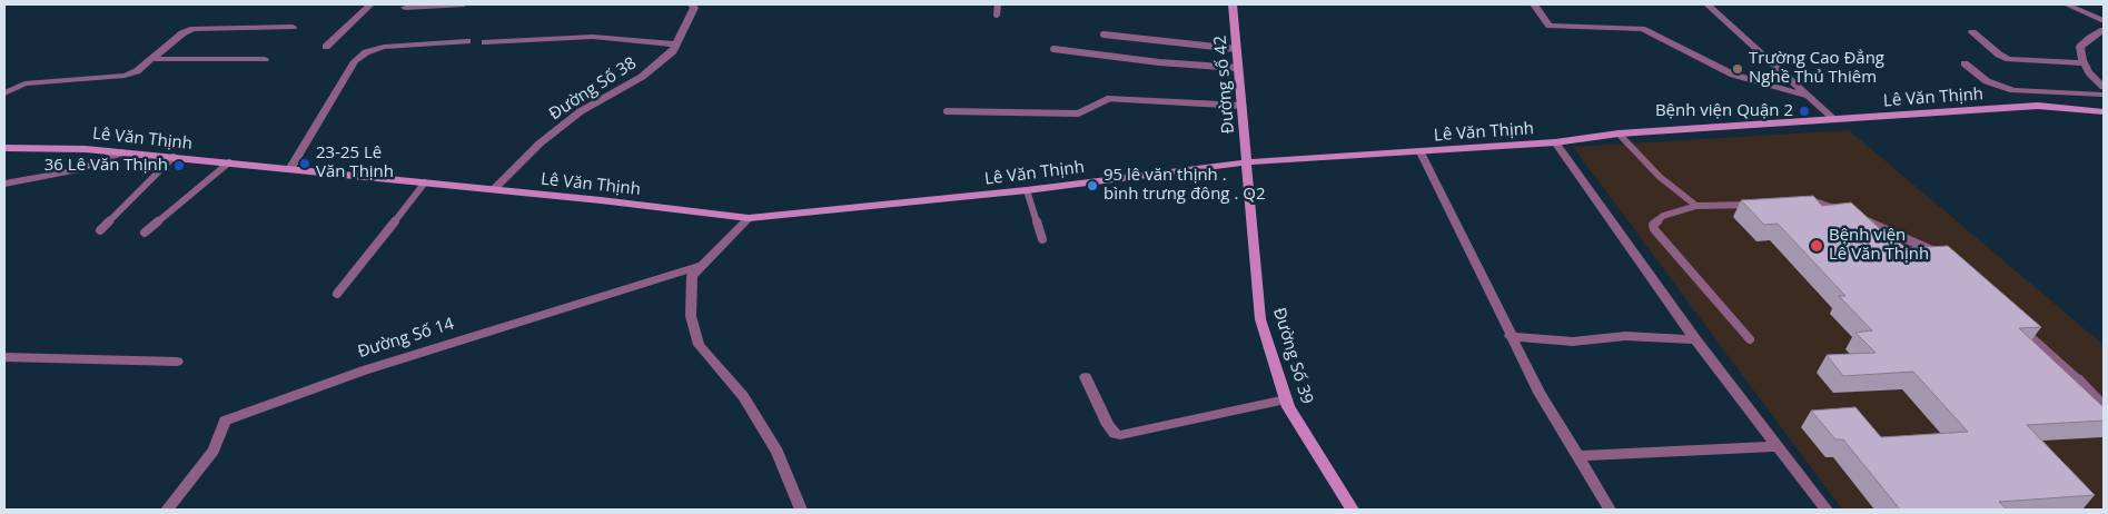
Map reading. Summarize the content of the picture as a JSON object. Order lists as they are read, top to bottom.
{
  "streets": {
    "street": [
      "Đường số 42",
      "Đường Số 38",
      "Lê Văn Thịnh",
      "Đường Số 14",
      "Đường Số 39"
    ]
  },
  "crossings": [
    ["Đường số 42", "Lê Văn Thịnh"],
    ["Đường số 42", "Đường Số 39"],
    ["Đường Số 38", "Lê Văn Thịnh"],
    ["Lê Văn Thịnh", "Đường Số 39"]
  ],
  "places": [
    "Trường Cao Đẳng Nghề Thủ Thiêm",
    "Bệnh viện Quận 2",
    "23-25 Lê Văn Thịnh",
    "36 Lê Văn Thịnh",
    "95 lê văn thịnh . bình trưng đông . Q2",
    "Bệnh viện Lê Văn Thịnh"
  ]
}
